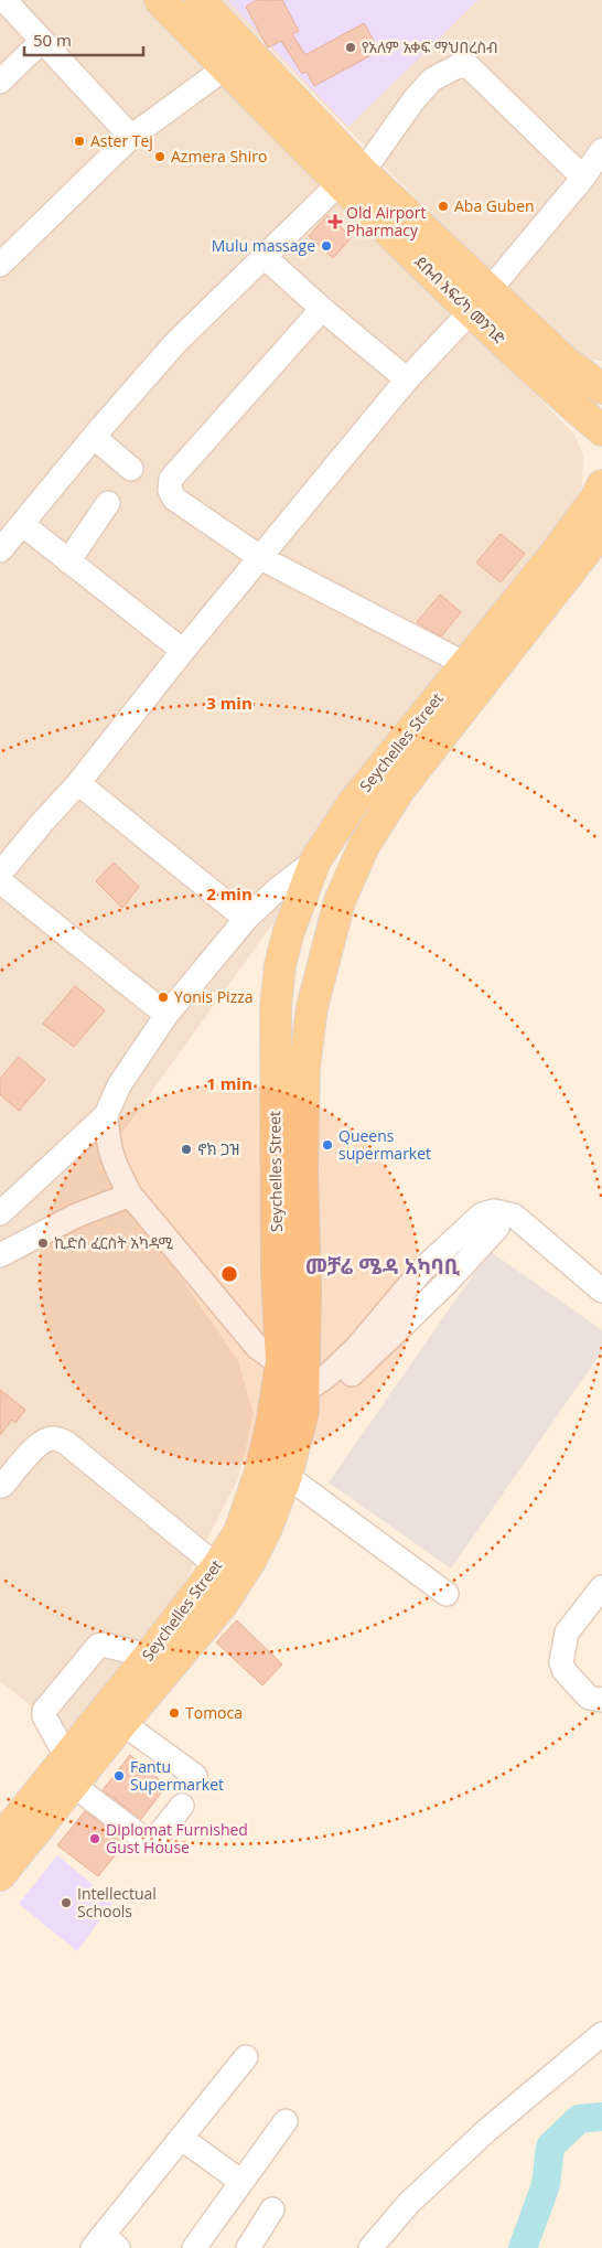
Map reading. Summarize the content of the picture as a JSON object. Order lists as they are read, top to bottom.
{
  "streets": {
    "main road": ["ደቡብ አፍሪካ መንገድ", "Seychelles Street"]
  },
  "districts": ["መቻሬ ሜዳ አካባቢ"],
  "places": {
    "other": [
      "የአለም አቀፍ ማህበረስብ",
      "Aster Tej",
      "Azmera Shiro",
      "Aba Guben",
      "Mulu massage",
      "Yonis Pizza",
      "Queens supermarket",
      "ኖክ ጋዝ",
      "ኪድስ ፈርስት አካዳሚ",
      "Tomoca",
      "Fantu Supermarket",
      "Diplomat Furnished Gust House",
      "Intellectual Schools"
    ],
    "health": ["Old Airport Pharmacy"]
  },
  "scale_bar": "50 m",
  "rings": ["3 min", "2 min", "1 min"]
}
